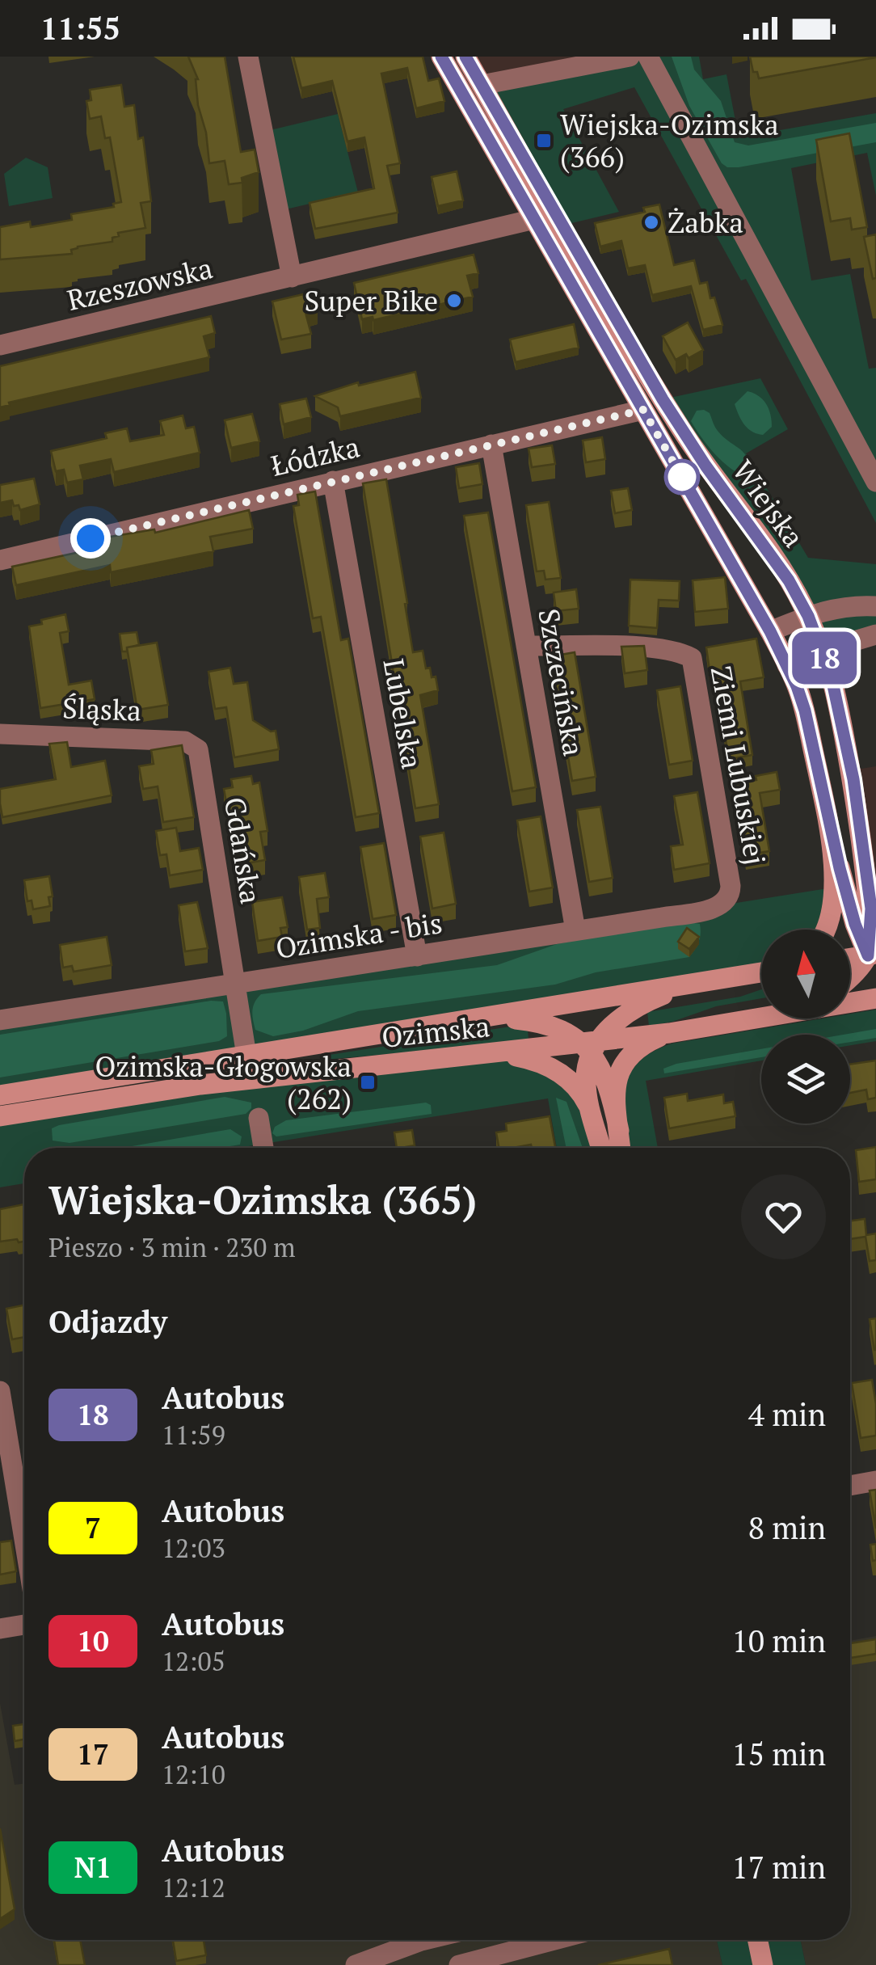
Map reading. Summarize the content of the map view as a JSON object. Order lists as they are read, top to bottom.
{
  "streets": {
    "street": [
      "Rzeszowska",
      "Łódzka",
      "Wiejska",
      "Szczecińska",
      "Śląska",
      "Lubelska",
      "Ziemi Lubuskiej",
      "Gdańska",
      "Ozimska - bis",
      "Ozimska"
    ]
  },
  "crossings": [
    ["Rzeszowska", "Wiejska"],
    ["Łódzka", "Wiejska"],
    ["Łódzka", "Szczecińska"],
    ["Łódzka", "Lubelska"],
    ["Szczecińska", "Ziemi Lubuskiej"],
    ["Szczecińska", "Ozimska - bis"],
    ["Śląska", "Gdańska"],
    ["Lubelska", "Ozimska - bis"],
    ["Ziemi Lubuskiej", "Ozimska - bis"],
    ["Gdańska", "Ozimska - bis"],
    ["Gdańska", "Ozimska"]
  ],
  "places": {
    "transit": ["Wiejska-Ozimska (366)", "Ozimska-Głogowska (262)"],
    "other": ["Żabka", "Super Bike"]
  },
  "lines": ["bus line 18"],
  "north": "top",
  "page": {
    "status": "11:55",
    "on_map": "18",
    "heading": [
      ["Wiejska-Ozimska (365)", "Pieszo · 3 min · 230 m"],
      "Odjazdy"
    ],
    "list": [
      {
        "mark": "18",
        "name": "Autobus",
        "note": "11:59",
        "value": "4 min"
      },
      {
        "mark": "7",
        "name": "Autobus",
        "note": "12:03",
        "value": "8 min"
      },
      {
        "mark": "10",
        "name": "Autobus",
        "note": "12:05",
        "value": "10 min"
      },
      {
        "mark": "17",
        "name": "Autobus",
        "note": "12:10",
        "value": "15 min"
      },
      {
        "mark": "N1",
        "name": "Autobus",
        "note": "12:12",
        "value": "17 min"
      }
    ]
  }
}
